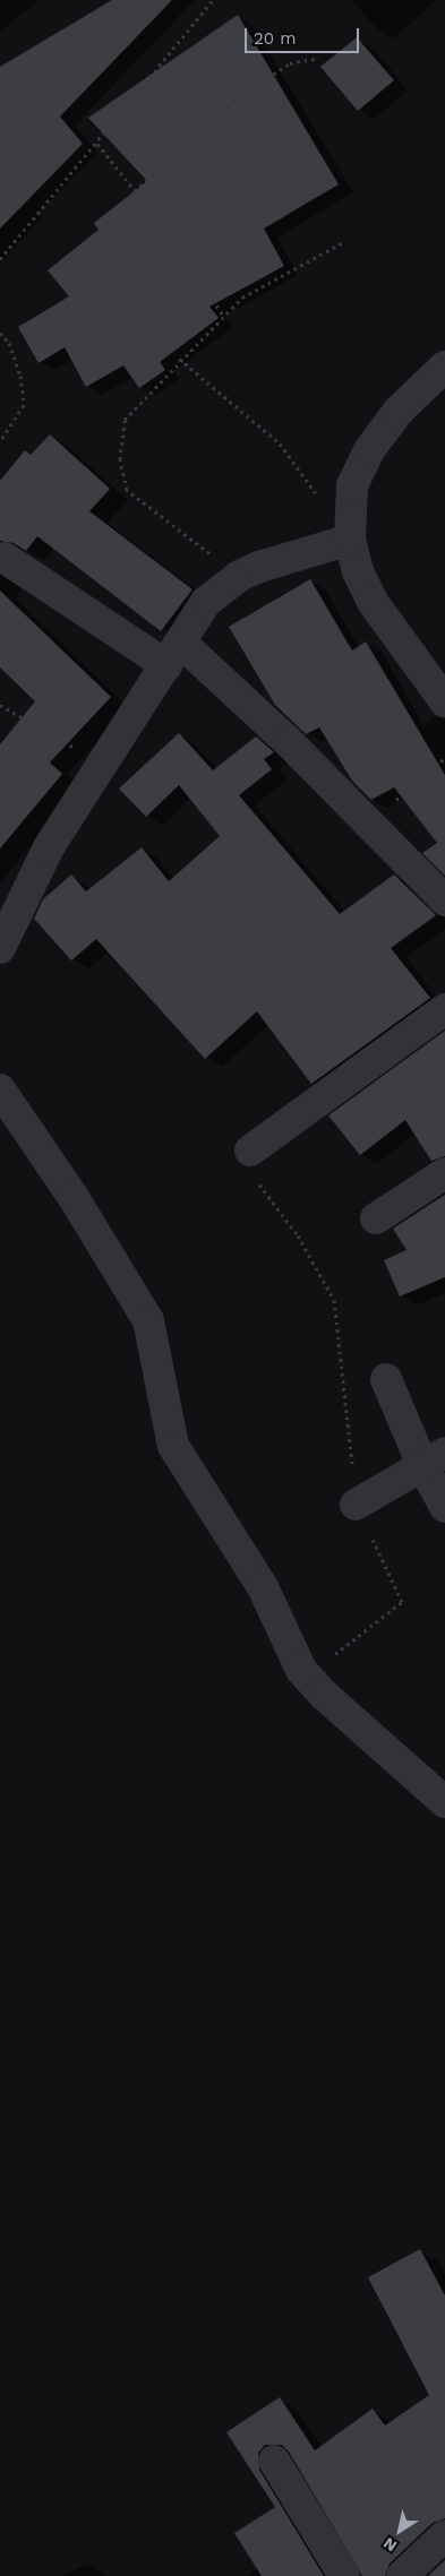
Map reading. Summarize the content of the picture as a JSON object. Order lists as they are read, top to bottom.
{
  "scale_bar": "20 m",
  "north": "bottom left"
}
